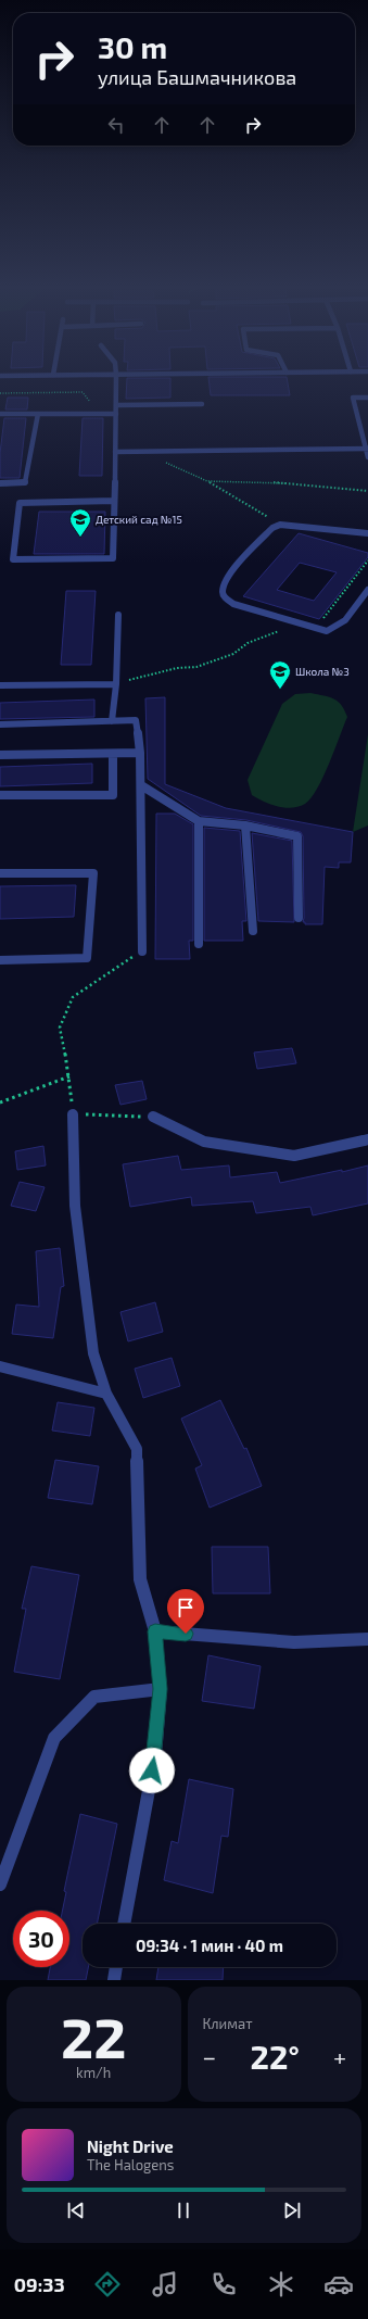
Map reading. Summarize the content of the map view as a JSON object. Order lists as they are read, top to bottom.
{
  "places": {
    "school or university": ["Детский сад №15", "Школа №3"]
  },
  "page": {
    "turn": ["30 m", "улица Башмачникова"],
    "limit": "30",
    "trip": "09:34 · 1 мин · 40 m",
    "tile": [
      ["22", "km/h"],
      "Климат"
    ],
    "heat": ["−", "22°", "+"],
    "song": ["Night Drive", "The Halogens"],
    "tabs": "09:33"
  }
}
